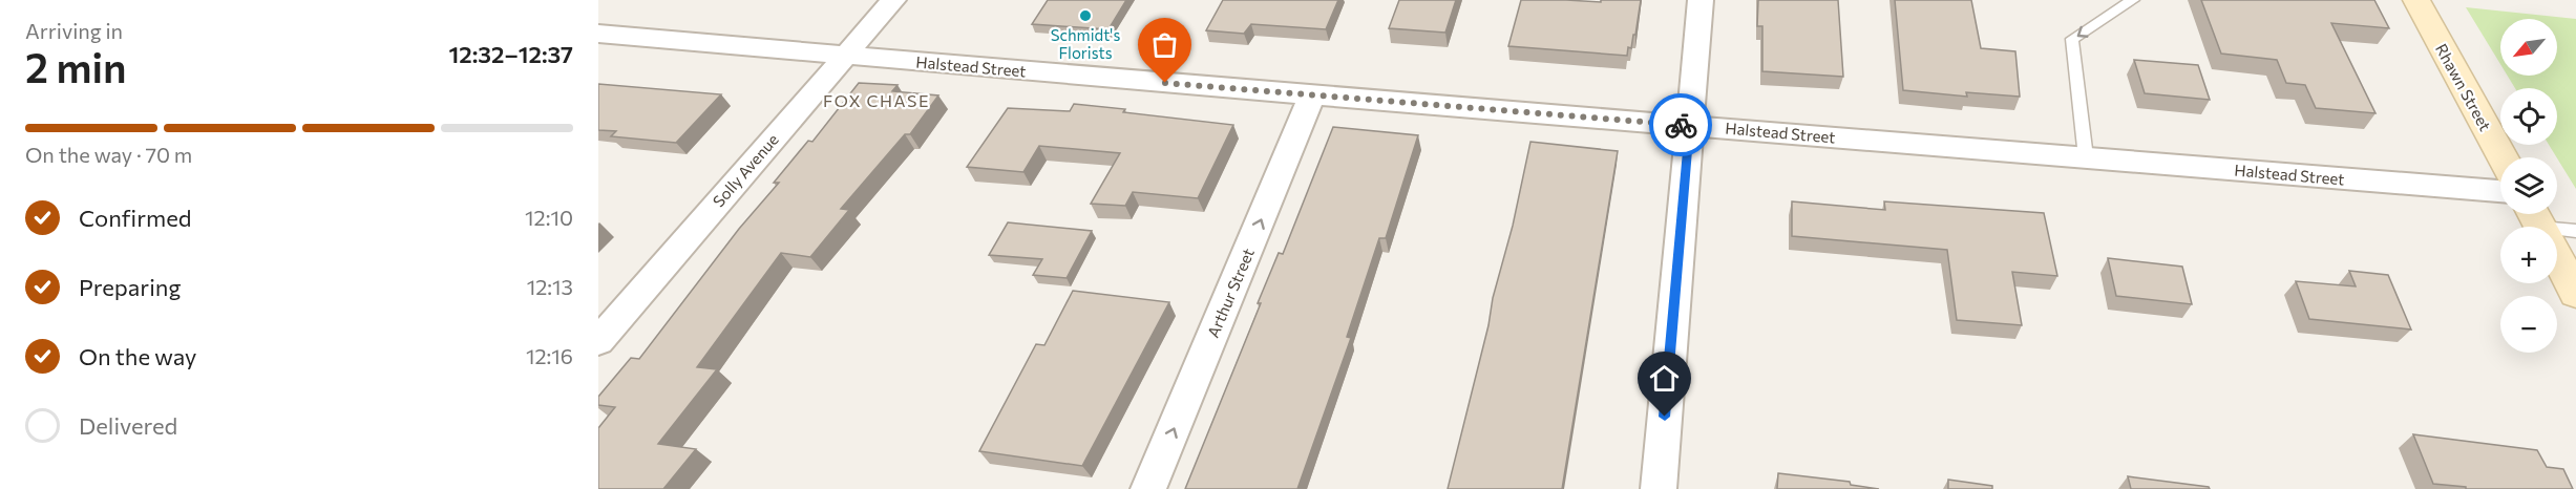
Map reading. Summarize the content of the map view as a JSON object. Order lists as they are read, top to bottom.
{
  "streets": {
    "main road": ["Rhawn Street"],
    "street": ["Halstead Street", "Solly Avenue", "Arthur Street"]
  },
  "crossings": [
    ["Halstead Street", "Solly Avenue"],
    ["Halstead Street", "Arthur Street"]
  ],
  "one_way": ["Arthur Street"],
  "districts": ["FOX CHASE"],
  "places": ["Schmidt's Florists"],
  "north": "bottom left",
  "page": {
    "heading": ["2 min", "Arriving in", "12:32–12:37"],
    "map_buttons": ["+", "−"],
    "bar": "On the way · 70 m",
    "list": [
      ["Confirmed", "12:10"],
      ["Preparing", "12:13"],
      ["On the way", "12:16"],
      "Delivered"
    ]
  }
}
